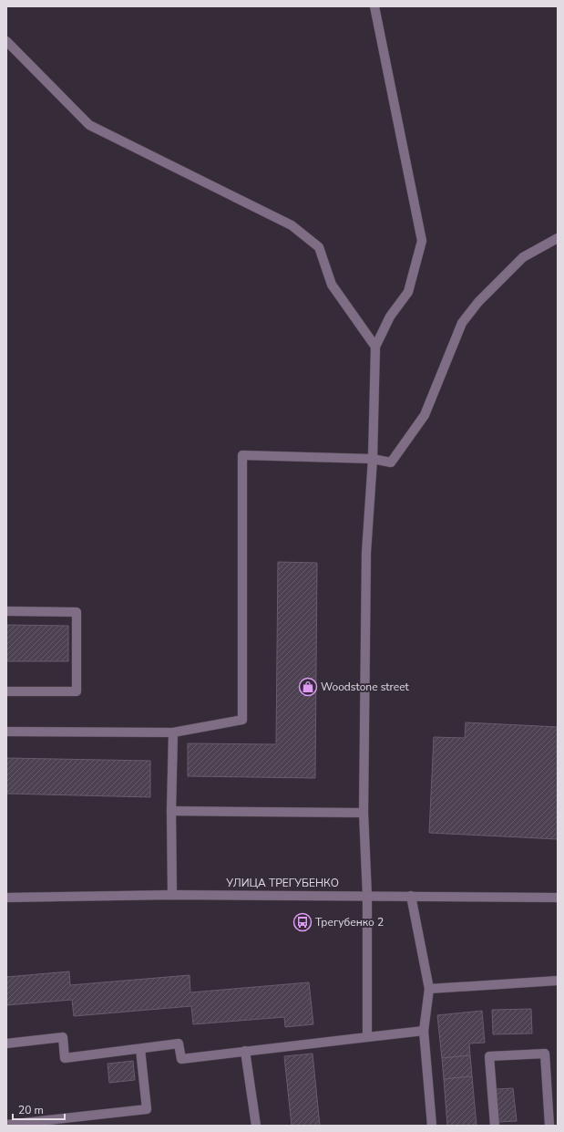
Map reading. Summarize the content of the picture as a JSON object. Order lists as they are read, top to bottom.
{
  "streets": {
    "street": ["УЛИЦА ТРЕГУБЕНКО"]
  },
  "places": {
    "shop": ["Woodstone street"],
    "bus stop": ["Трегубенко 2"]
  },
  "scale_bar": "20 m"
}
